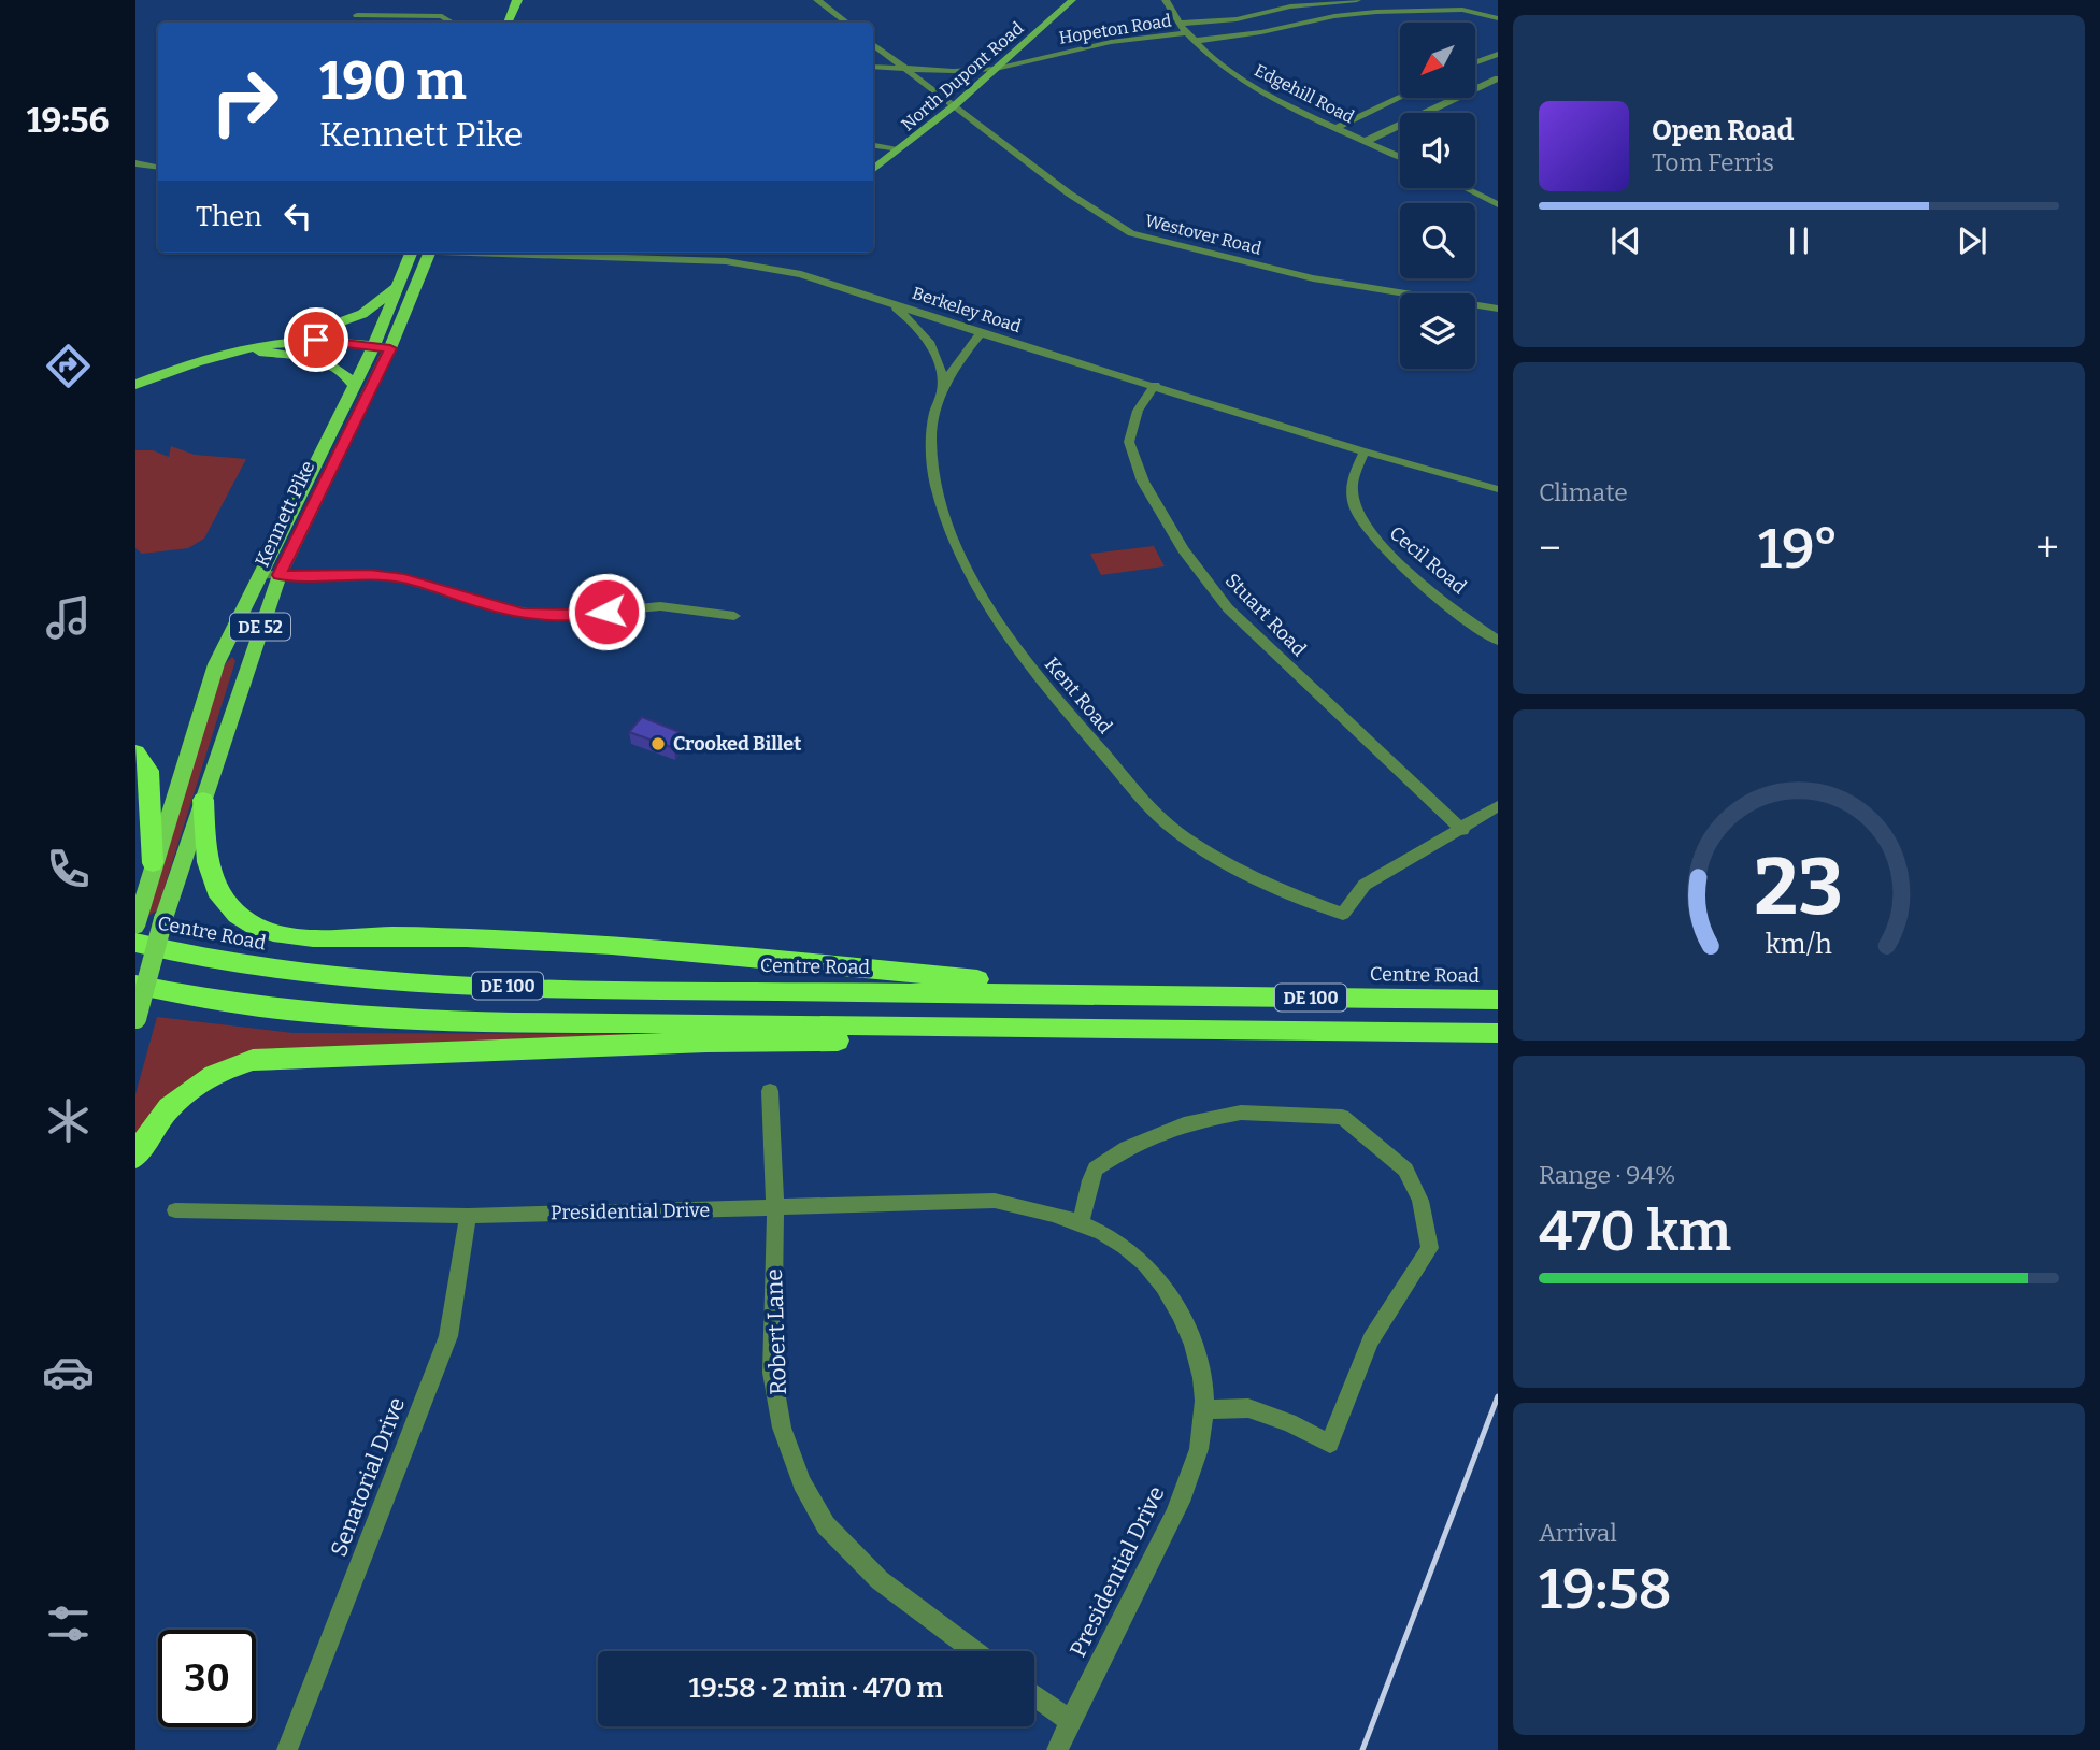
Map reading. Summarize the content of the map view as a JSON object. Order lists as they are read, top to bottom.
{
  "streets": {
    "highway": ["Centre Road", "DE 100"],
    "main road": ["North Dupont Road", "Kennett Pike", "DE 52"],
    "street": [
      "Hopeton Road",
      "Edgehill Road",
      "Westover Road",
      "Berkeley Road",
      "Cecil Road",
      "Stuart Road",
      "Kent Road",
      "Presidential Drive",
      "Robert Lane",
      "Senatorial Drive"
    ]
  },
  "crossings": [
    ["Hopeton Road", "North Dupont Road"],
    ["Hopeton Road", "Edgehill Road"],
    ["Hopeton Road", "Westover Road"],
    ["North Dupont Road", "Westover Road"],
    ["Berkeley Road", "Cecil Road"],
    ["Berkeley Road", "Stuart Road"],
    ["Berkeley Road", "Kent Road"],
    ["Stuart Road", "Kent Road"],
    ["Presidential Drive", "Robert Lane"],
    ["Presidential Drive", "Senatorial Drive"]
  ],
  "places": ["Crooked Billet"],
  "north": "bottom left",
  "page": {
    "tabs": "19:56",
    "turn": ["190 m", "Kennett Pike"],
    "song": ["Open Road", "Tom Ferris"],
    "then": "Then",
    "tile": [
      "Climate",
      ["Range · 94%", "470 km"],
      ["Arrival", "19:58"]
    ],
    "heat": ["−", "19°", "+"],
    "limit": "30",
    "trip": "19:58 · 2 min · 470 m",
    "gauge": ["23", "km/h"]
  }
}
